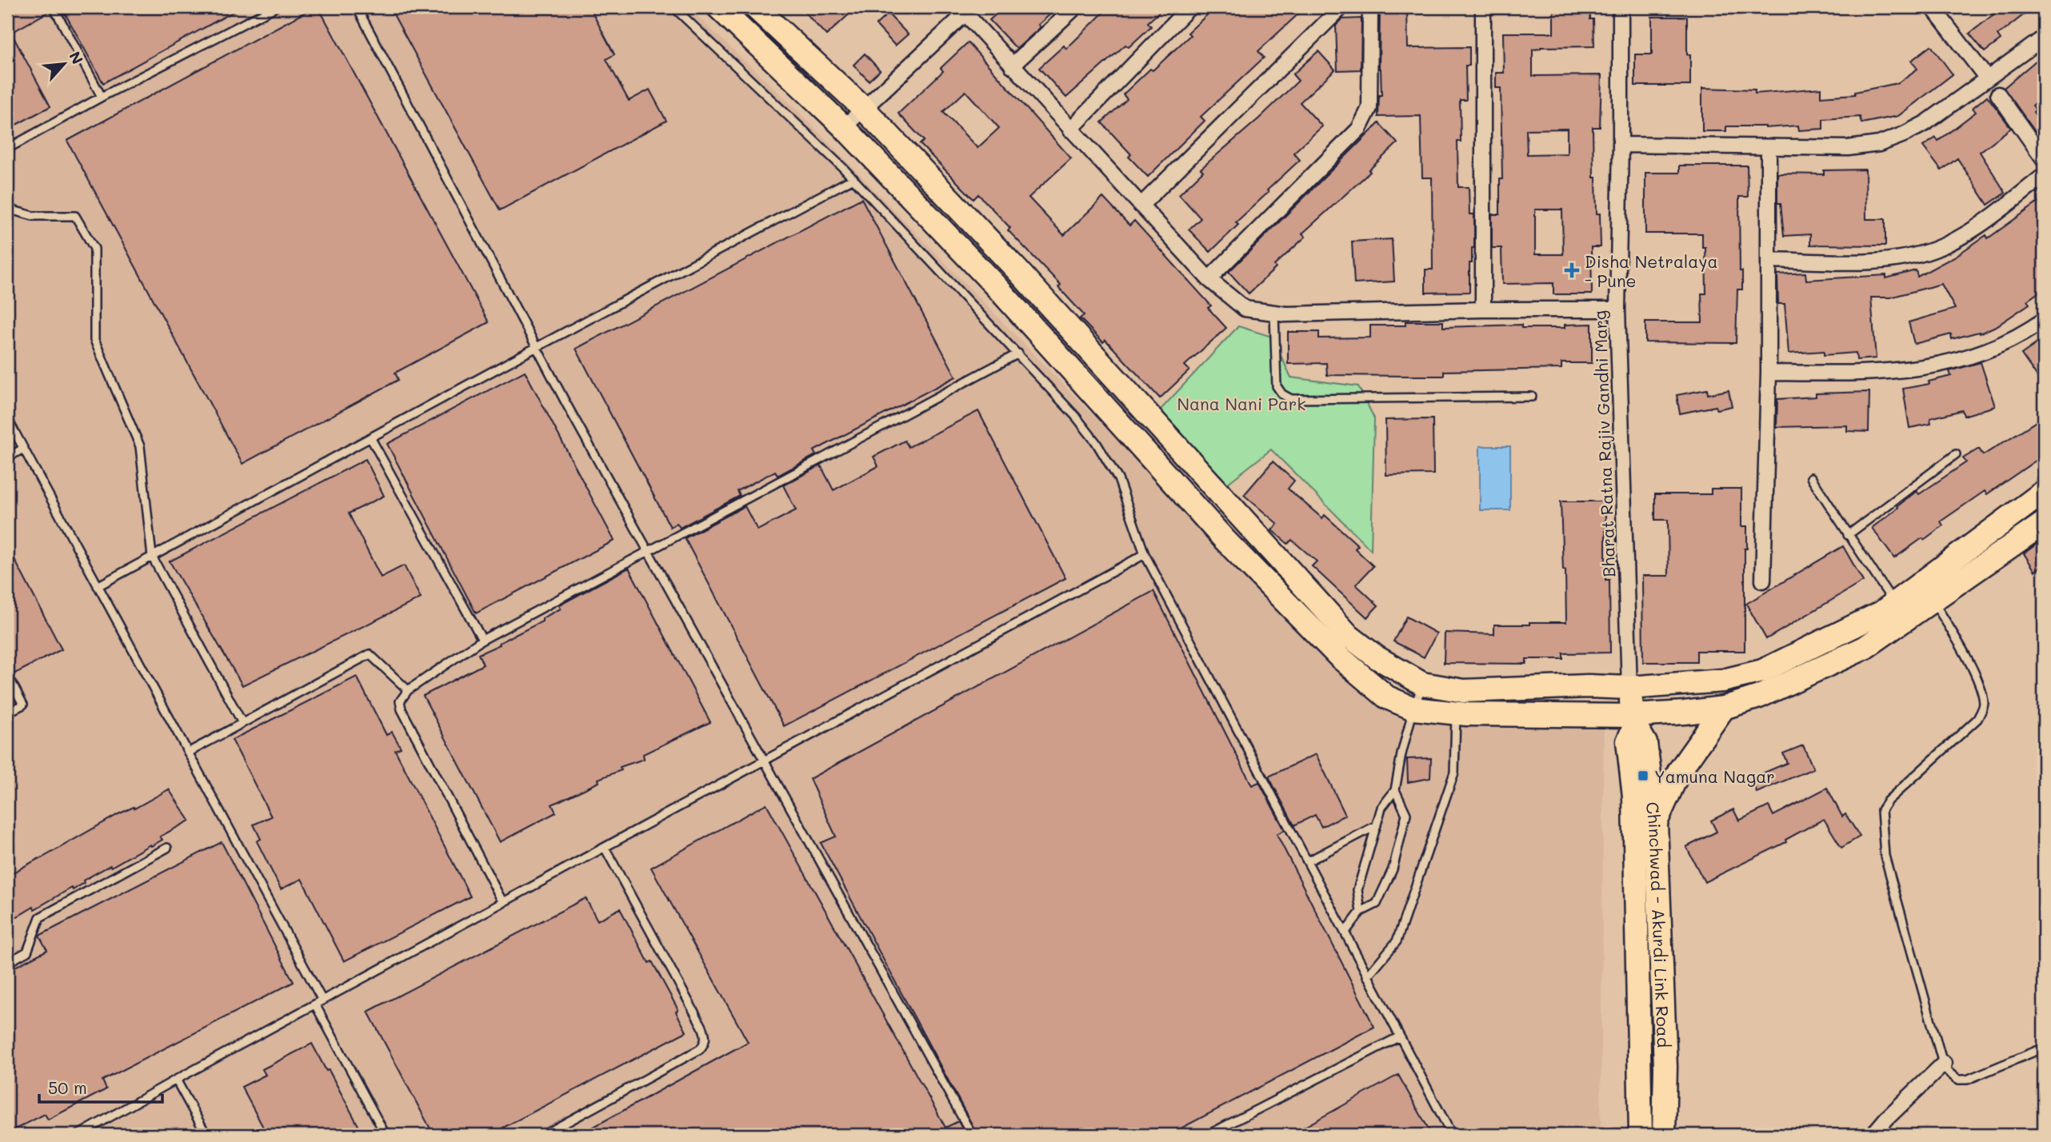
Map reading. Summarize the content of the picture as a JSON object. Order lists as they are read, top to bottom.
{
  "streets": {
    "main road": ["Chinchwad - Akurdi Link Road"],
    "street": ["Bharat Ratna Rajiv Gandhi Marg"]
  },
  "parks": ["Nana Nani Park"],
  "places": {
    "health": ["Disha Netralaya - Pune"],
    "transit": ["Yamuna Nagar"]
  },
  "scale_bar": "50 m",
  "north": "top right"
}
